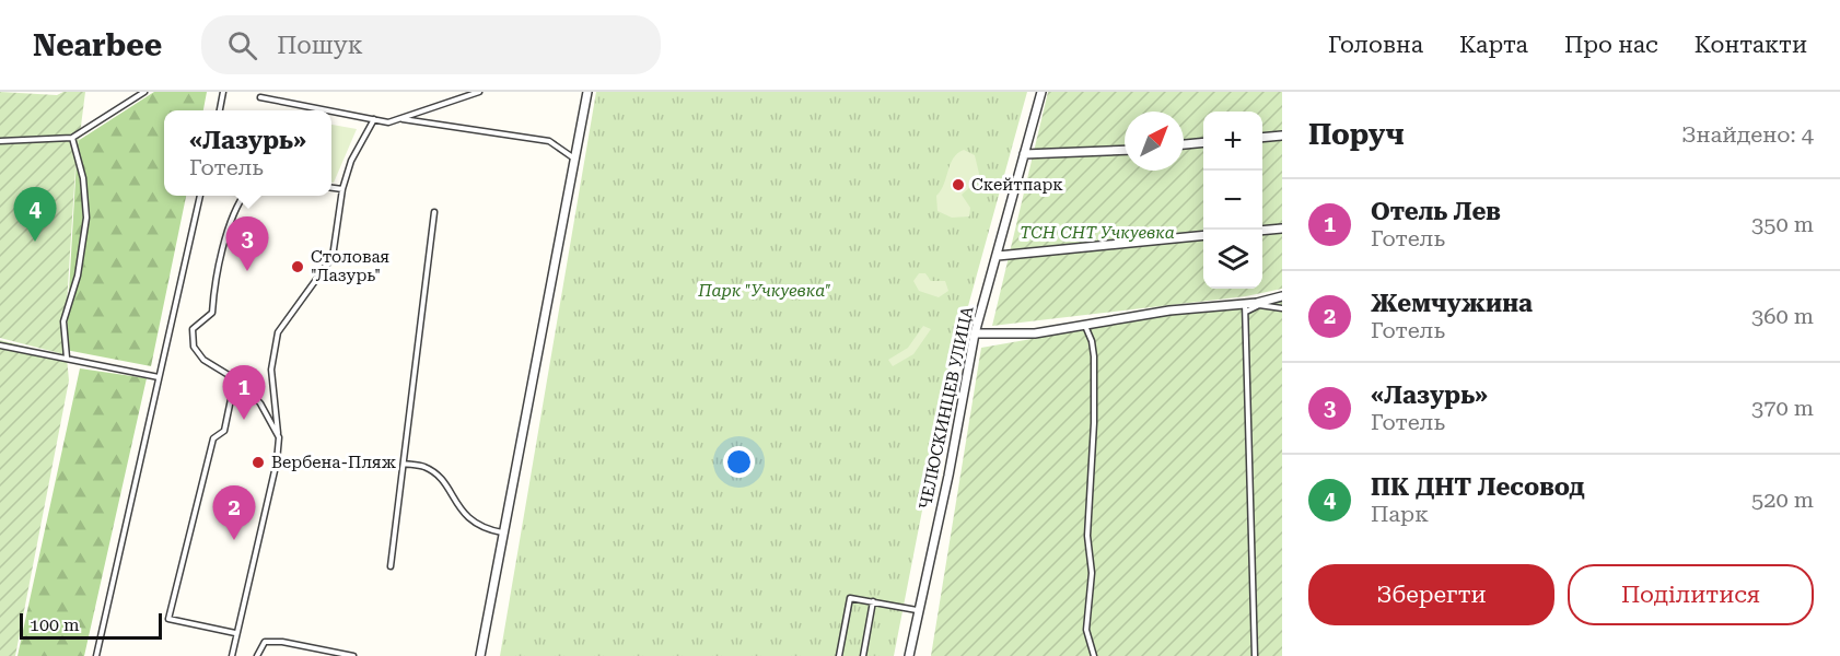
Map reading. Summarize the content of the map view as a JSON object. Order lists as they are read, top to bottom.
{
  "streets": {
    "street": ["ЧЕЛЮСКИНЦЕВ УЛИЦА"]
  },
  "parks": ["ТСН СНТ Учкуевка", "Парк \"Учкуевка\""],
  "places": ["Скейтпарк", "Столовая \"Лазурь\"", "Вербена-Пляж"],
  "scale_bar": "100 m",
  "north": "top right",
  "page": {
    "header": "Nearbee",
    "search": "Пошук",
    "nav": [
      "Головна",
      "Карта",
      "Про нас",
      "Контакти"
    ],
    "heading": ["Поруч", "Знайдено: 4"],
    "popup": ["«Лазурь»", "Готель"],
    "map_buttons": ["+", "−"],
    "list": [
      {
        "mark": "1",
        "name": "Отель Лев",
        "note": "Готель",
        "value": "350 m"
      },
      {
        "mark": "2",
        "name": "Жемчужина",
        "note": "Готель",
        "value": "360 m"
      },
      {
        "mark": "3",
        "name": "«Лазурь»",
        "note": "Готель",
        "value": "370 m"
      },
      {
        "mark": "4",
        "name": "ПК ДНТ Лесовод",
        "note": "Парк",
        "value": "520 m"
      }
    ],
    "pins": [
      "4",
      "3",
      "1",
      "2"
    ],
    "buttons": ["Зберегти", "Поділитися"],
    "scale": "100 m"
  }
}
